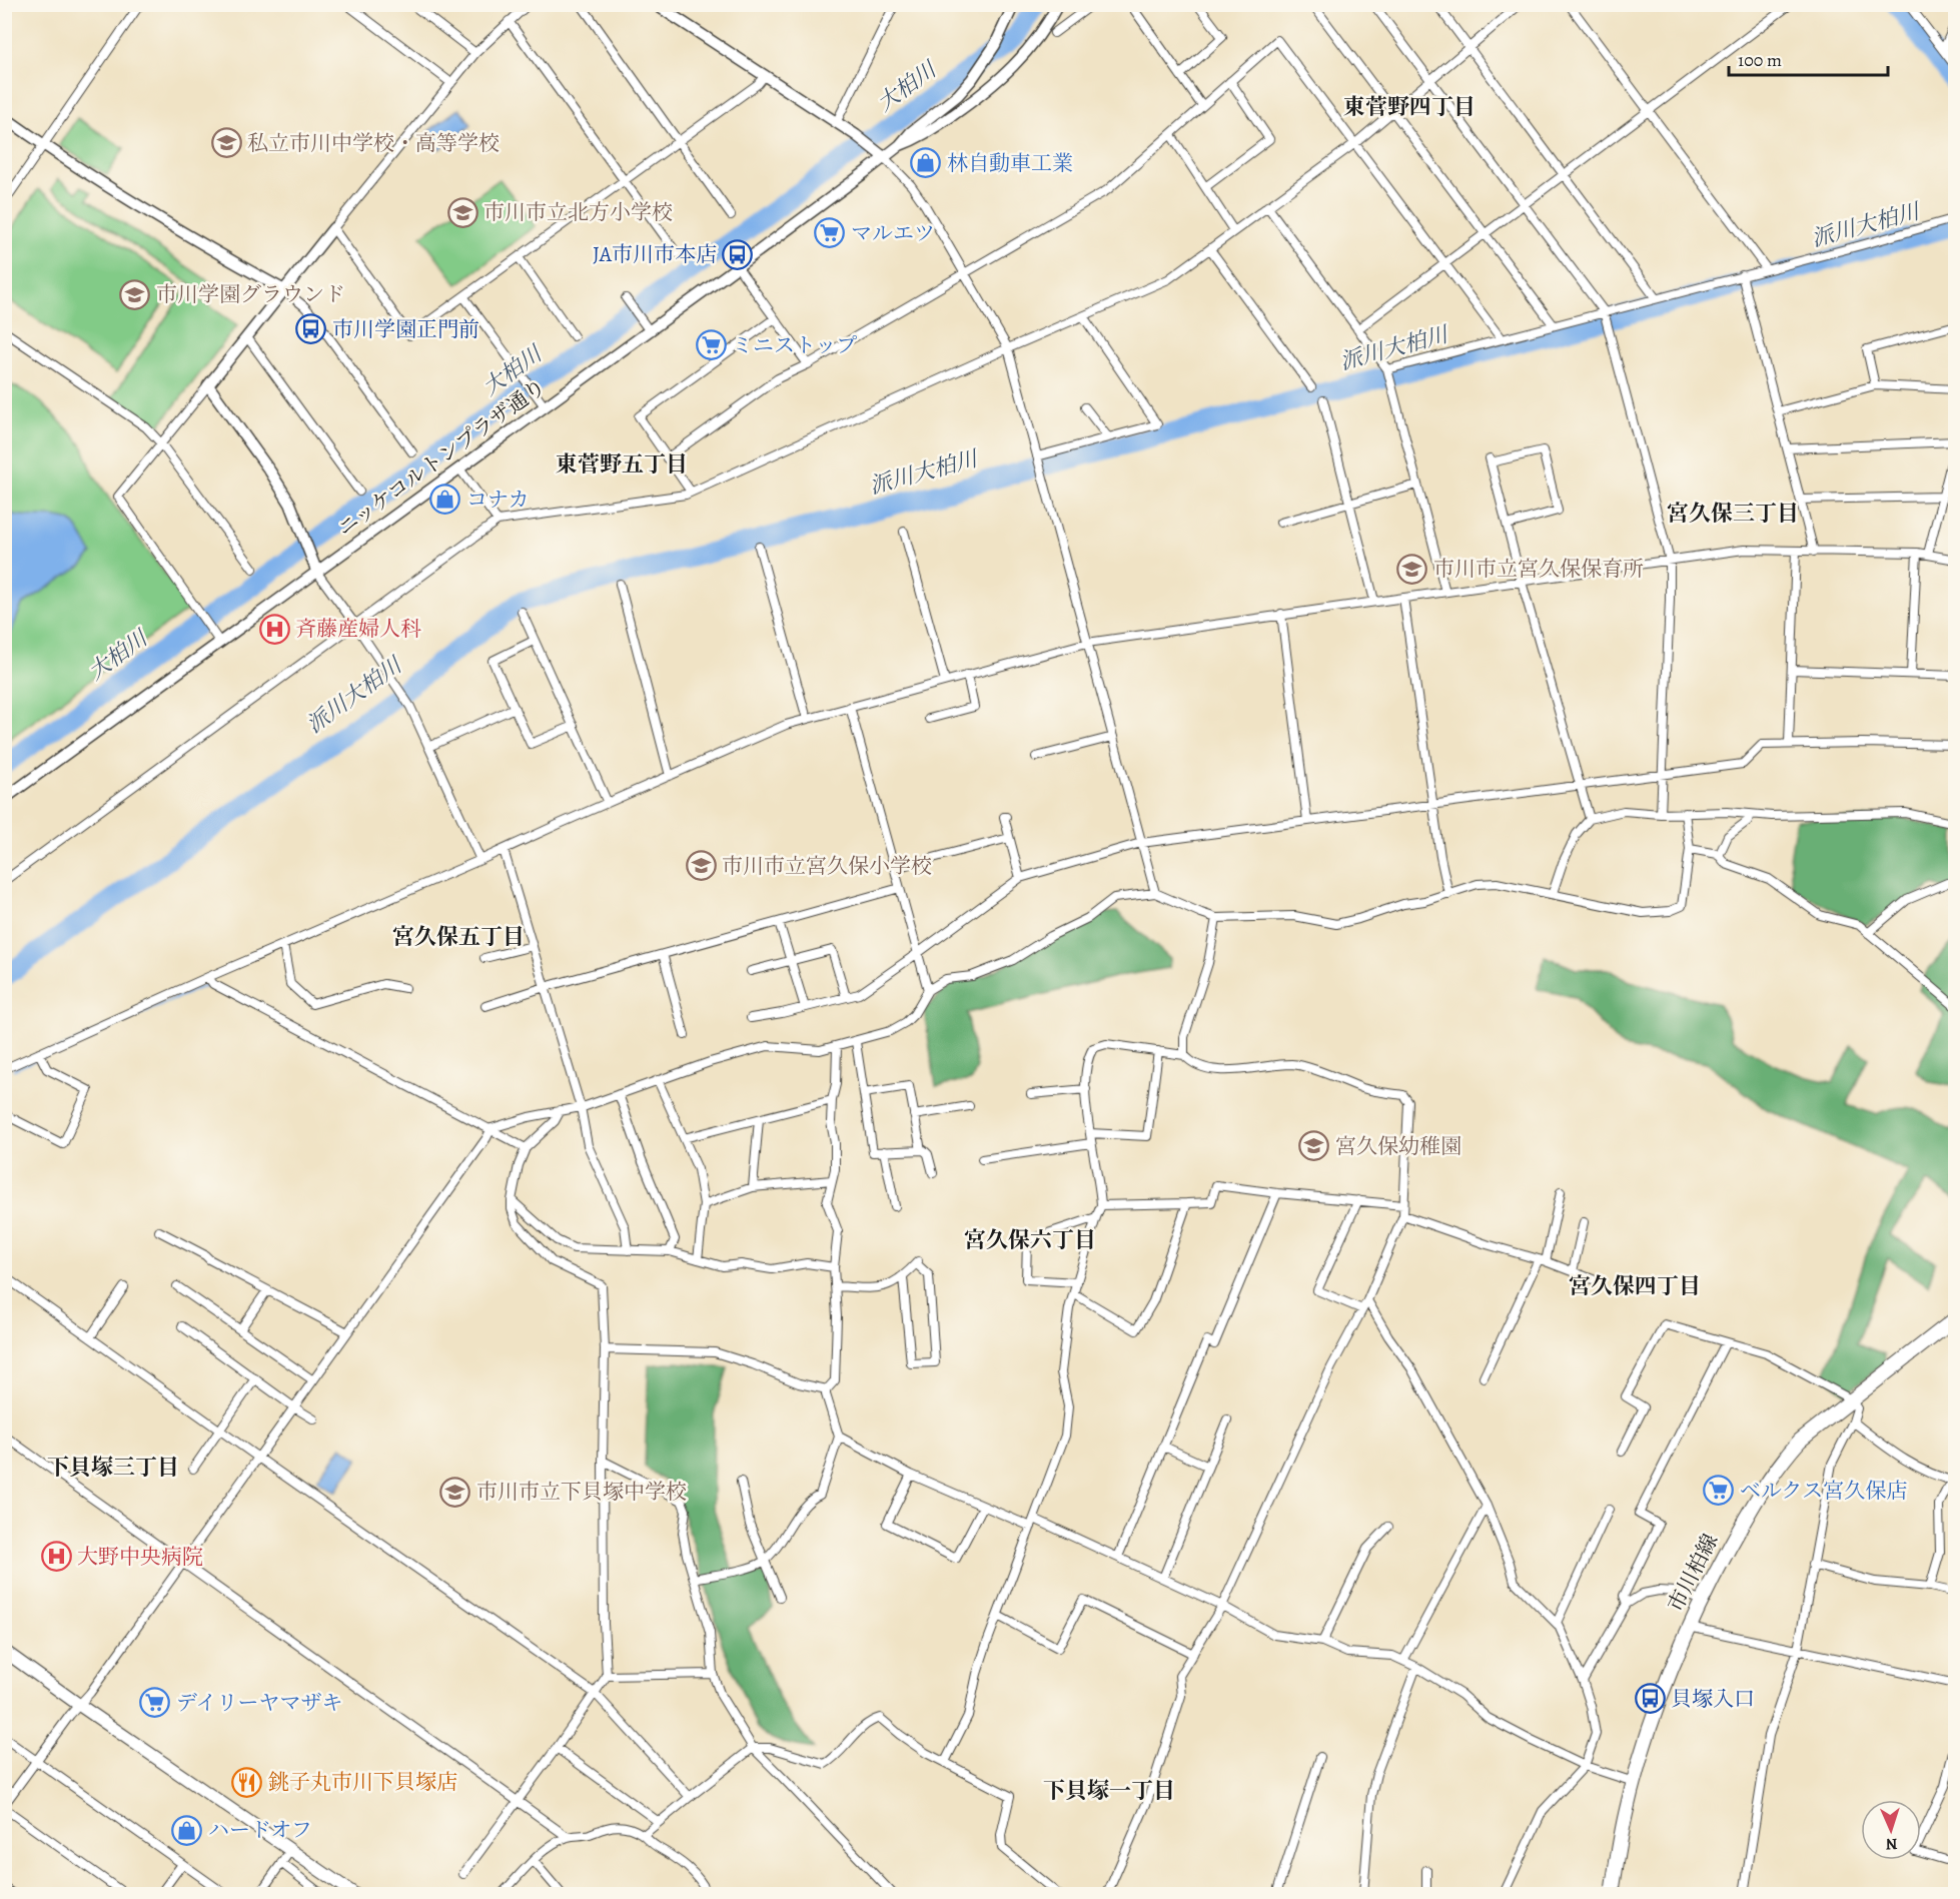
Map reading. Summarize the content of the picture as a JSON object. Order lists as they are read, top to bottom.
{
  "streets": {
    "main road": ["市川柏線"],
    "street": ["ニッケコルトンプラザ通り"]
  },
  "districts": [
    "東菅野四丁目",
    "東菅野五丁目",
    "宮久保三丁目",
    "宮久保五丁目",
    "宮久保六丁目",
    "宮久保四丁目",
    "下貝塚三丁目",
    "下貝塚一丁目"
  ],
  "water": ["大柏川", "派川大柏川"],
  "places": {
    "school or university": [
      "私立市川中学校・高等学校",
      "市川市立北方小学校",
      "市川学園グラウンド",
      "市川市立宮久保保育所",
      "市川市立宮久保小学校",
      "宮久保幼稚園",
      "市川市立下貝塚中学校"
    ],
    "shop": ["林自動車工業", "コナカ", "ハードオフ"],
    "supermarket": [
      "マルエツ",
      "ミニストップ",
      "ベルクス宮久保店",
      "デイリーヤマザキ"
    ],
    "bus stop": ["JA市川市本店", "市川学園正門前", "貝塚入口"],
    "hospital": ["斉藤産婦人科", "大野中央病院"],
    "restaurant": ["銚子丸市川下貝塚店"]
  },
  "scale_bar": "100 m",
  "north": "bottom"
}
